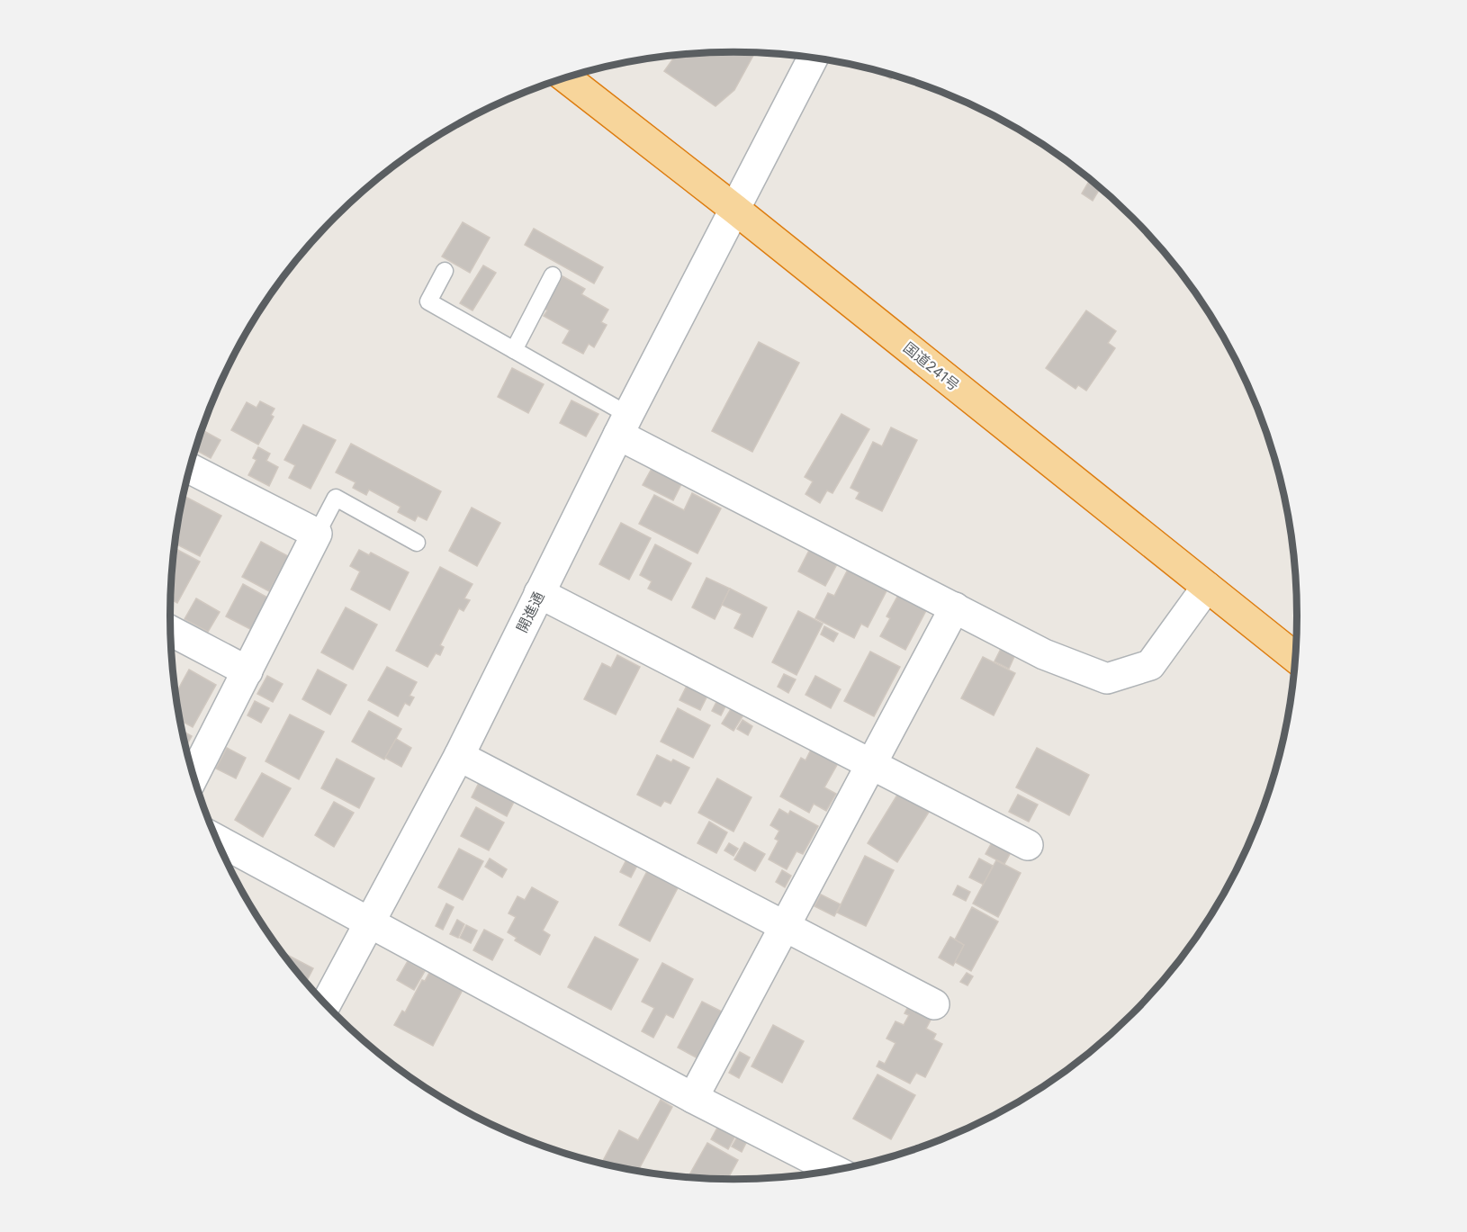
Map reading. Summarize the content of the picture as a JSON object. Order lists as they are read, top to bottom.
{
  "streets": {
    "highway": ["国道241号"],
    "street": ["開進通"]
  },
  "crossings": [
    ["国道241号", "開進通"]
  ]
}
